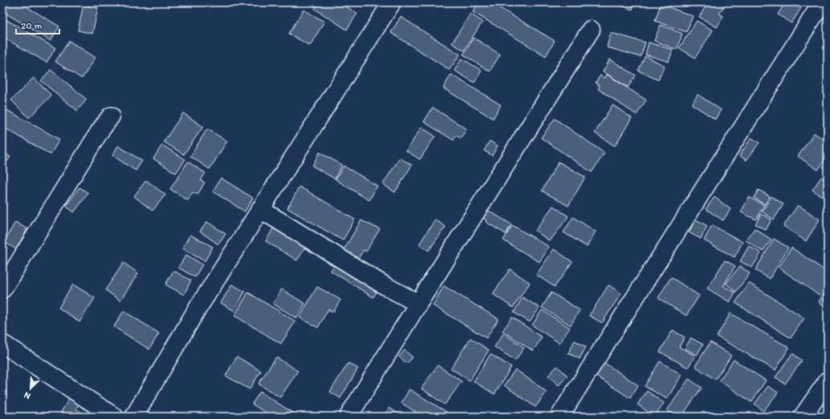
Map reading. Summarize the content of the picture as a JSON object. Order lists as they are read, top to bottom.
{
  "scale_bar": "20 m",
  "north": "bottom left"
}
